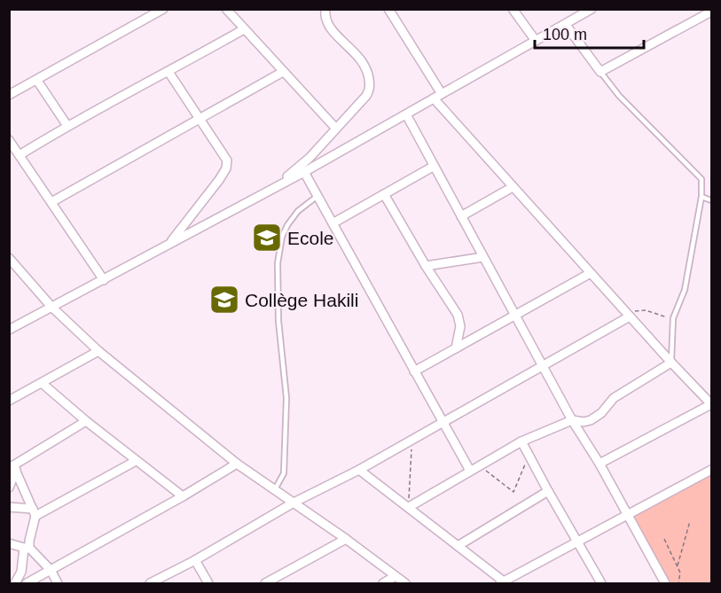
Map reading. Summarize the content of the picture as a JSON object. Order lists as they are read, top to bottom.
{
  "places": {
    "school or university": ["Ecole", "Collège Hakili"]
  },
  "scale_bar": "100 m"
}
